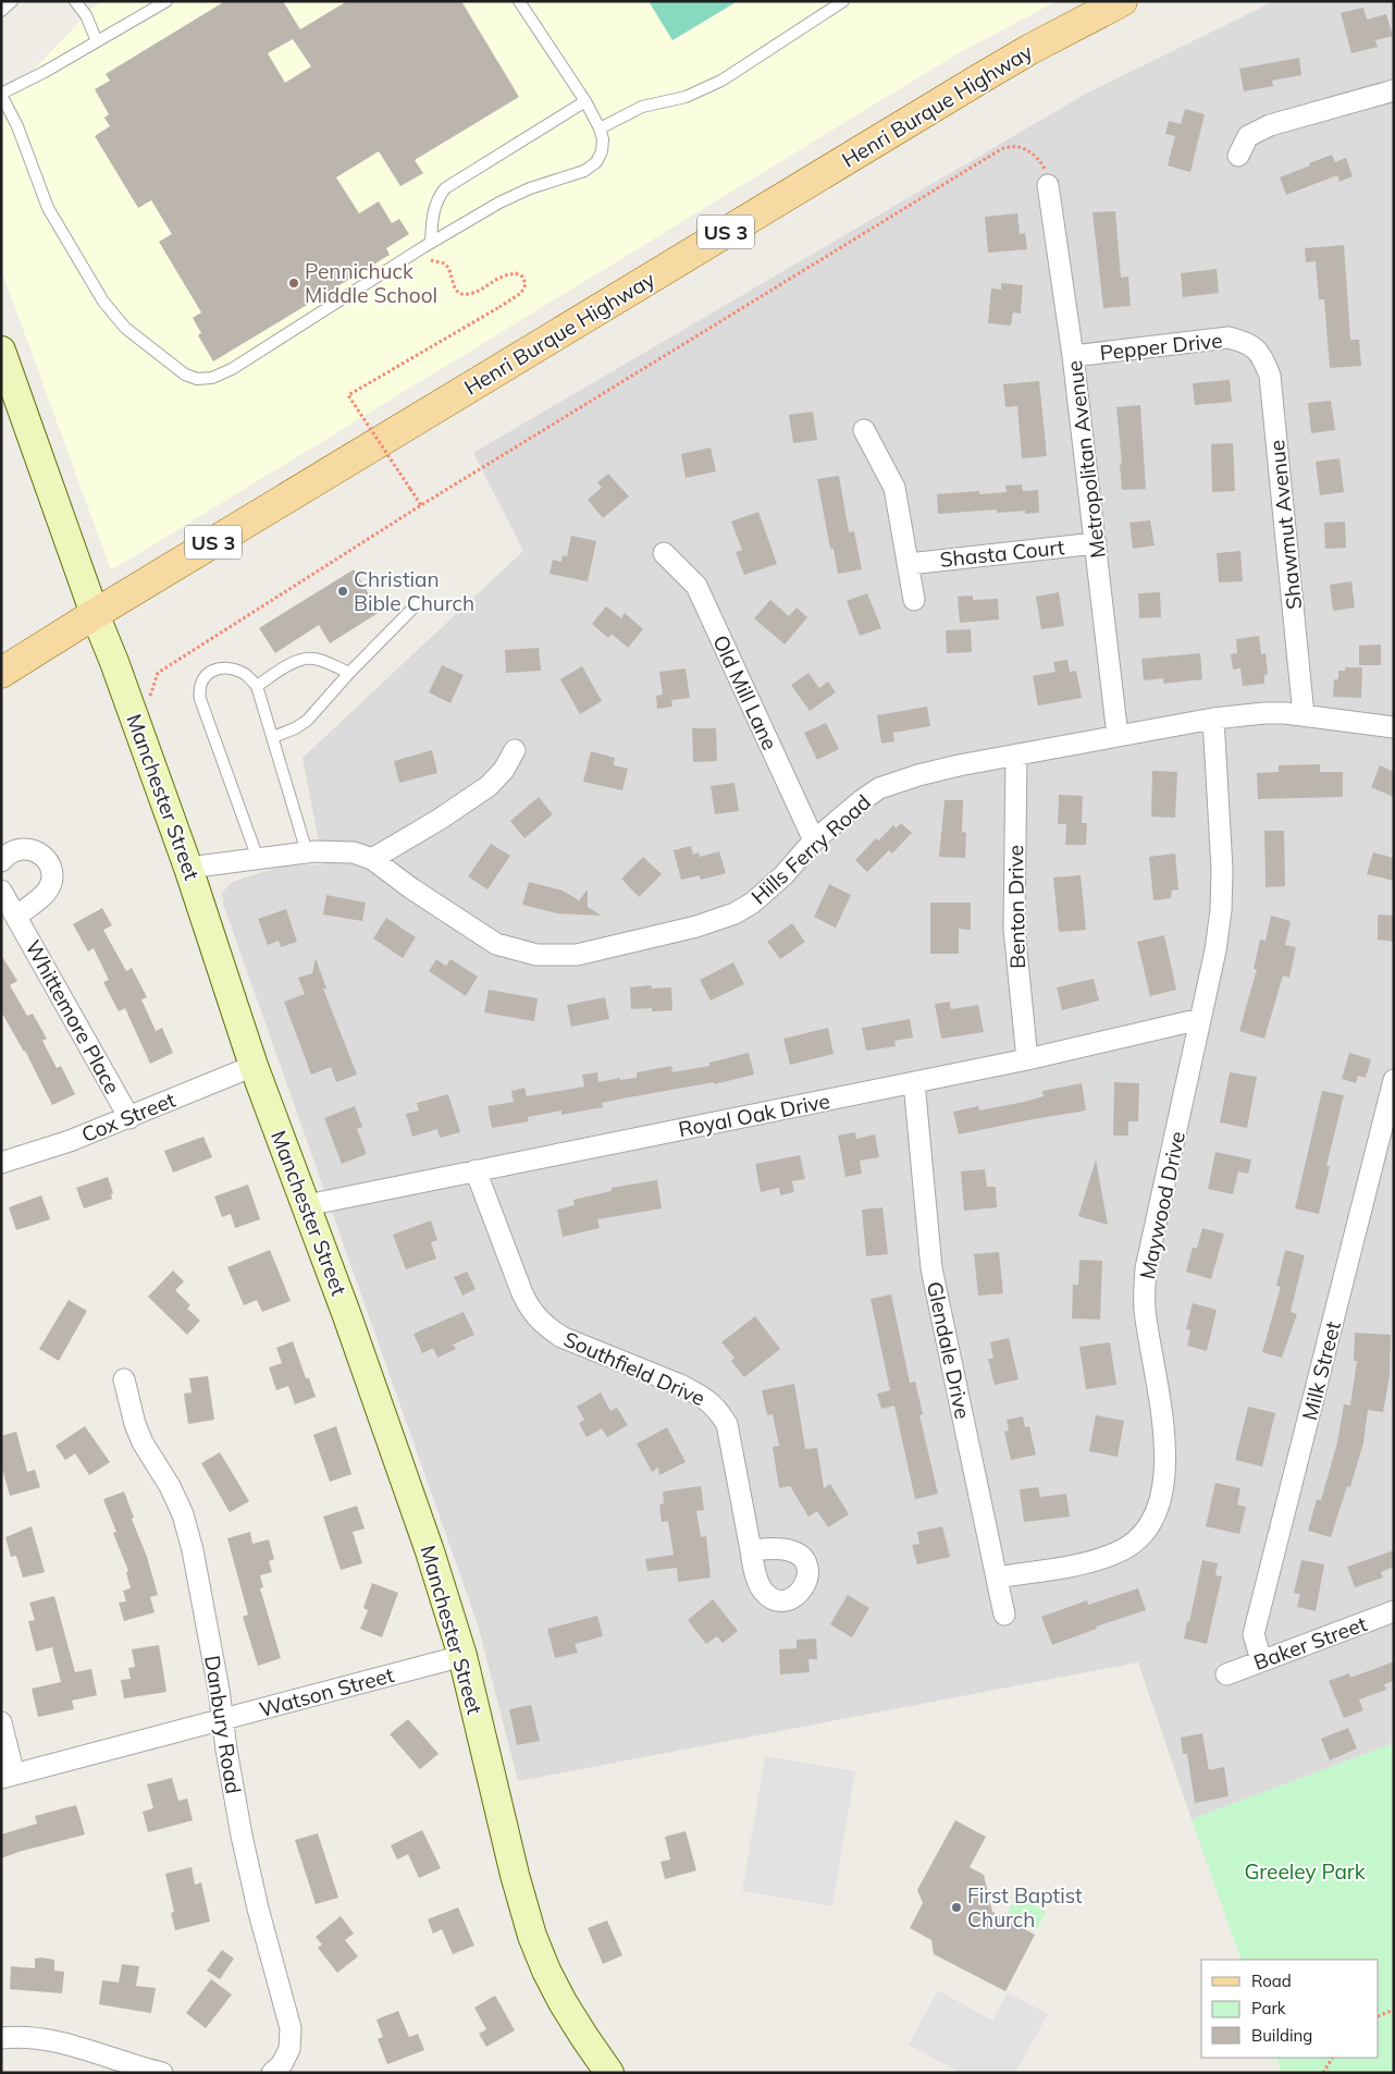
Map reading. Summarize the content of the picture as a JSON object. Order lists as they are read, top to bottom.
{
  "streets": {
    "main road": ["Henri Burque Highway", "US 3"],
    "street": [
      "Pepper Drive",
      "Metropolitan Avenue",
      "Shawmut Avenue",
      "Shasta Court",
      "Old Mill Lane",
      "Manchester Street",
      "Hills Ferry Road",
      "Benton Drive",
      "Whittemore Place",
      "Royal Oak Drive",
      "Cox Street",
      "Maywood Drive",
      "Glendale Drive",
      "Southfield Drive",
      "Milk Street",
      "Baker Street",
      "Watson Street",
      "Danbury Road"
    ]
  },
  "crossings": [
    ["Henri Burque Highway", "Manchester Street"],
    ["Pepper Drive", "Metropolitan Avenue"],
    ["Pepper Drive", "Shawmut Avenue"],
    ["Metropolitan Avenue", "Shasta Court"],
    ["Metropolitan Avenue", "Hills Ferry Road"],
    ["Shawmut Avenue", "Hills Ferry Road"],
    ["Old Mill Lane", "Hills Ferry Road"],
    ["Manchester Street", "Hills Ferry Road"],
    ["Manchester Street", "Royal Oak Drive"],
    ["Manchester Street", "Cox Street"],
    ["Manchester Street", "Watson Street"],
    ["Hills Ferry Road", "Benton Drive"],
    ["Hills Ferry Road", "Maywood Drive"],
    ["Benton Drive", "Royal Oak Drive"],
    ["Whittemore Place", "Cox Street"],
    ["Royal Oak Drive", "Maywood Drive"],
    ["Royal Oak Drive", "Glendale Drive"],
    ["Royal Oak Drive", "Southfield Drive"],
    ["Maywood Drive", "Glendale Drive"],
    ["Milk Street", "Baker Street"],
    ["Watson Street", "Danbury Road"]
  ],
  "parks": ["Greeley Park"],
  "places": ["Pennichuck Middle School", "Christian Bible Church", "First Baptist Church"],
  "legend": ["Road", "Park", "Building"]
}
